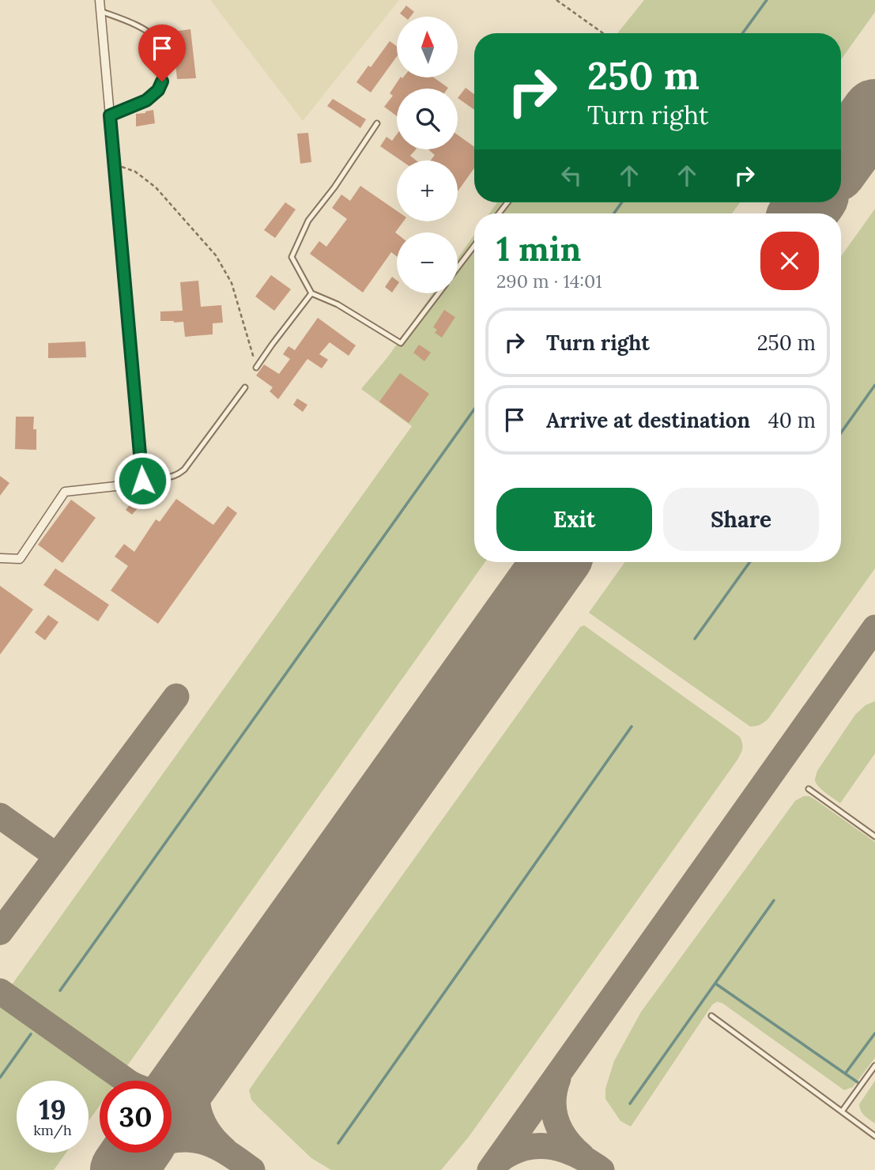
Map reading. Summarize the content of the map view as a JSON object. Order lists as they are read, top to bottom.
{
  "north": "top",
  "page": {
    "map_buttons": ["+", "−"],
    "turn": ["250 m", "Turn right"],
    "heading": ["1 min", "290 m · 14:01"],
    "list": [
      {
        "name": "Turn right",
        "value": "250 m"
      },
      {
        "name": "Arrive at destination",
        "value": "40 m"
      }
    ],
    "buttons": ["Exit", "Share"],
    "speed": "19 km/h",
    "limit": "30"
  }
}
